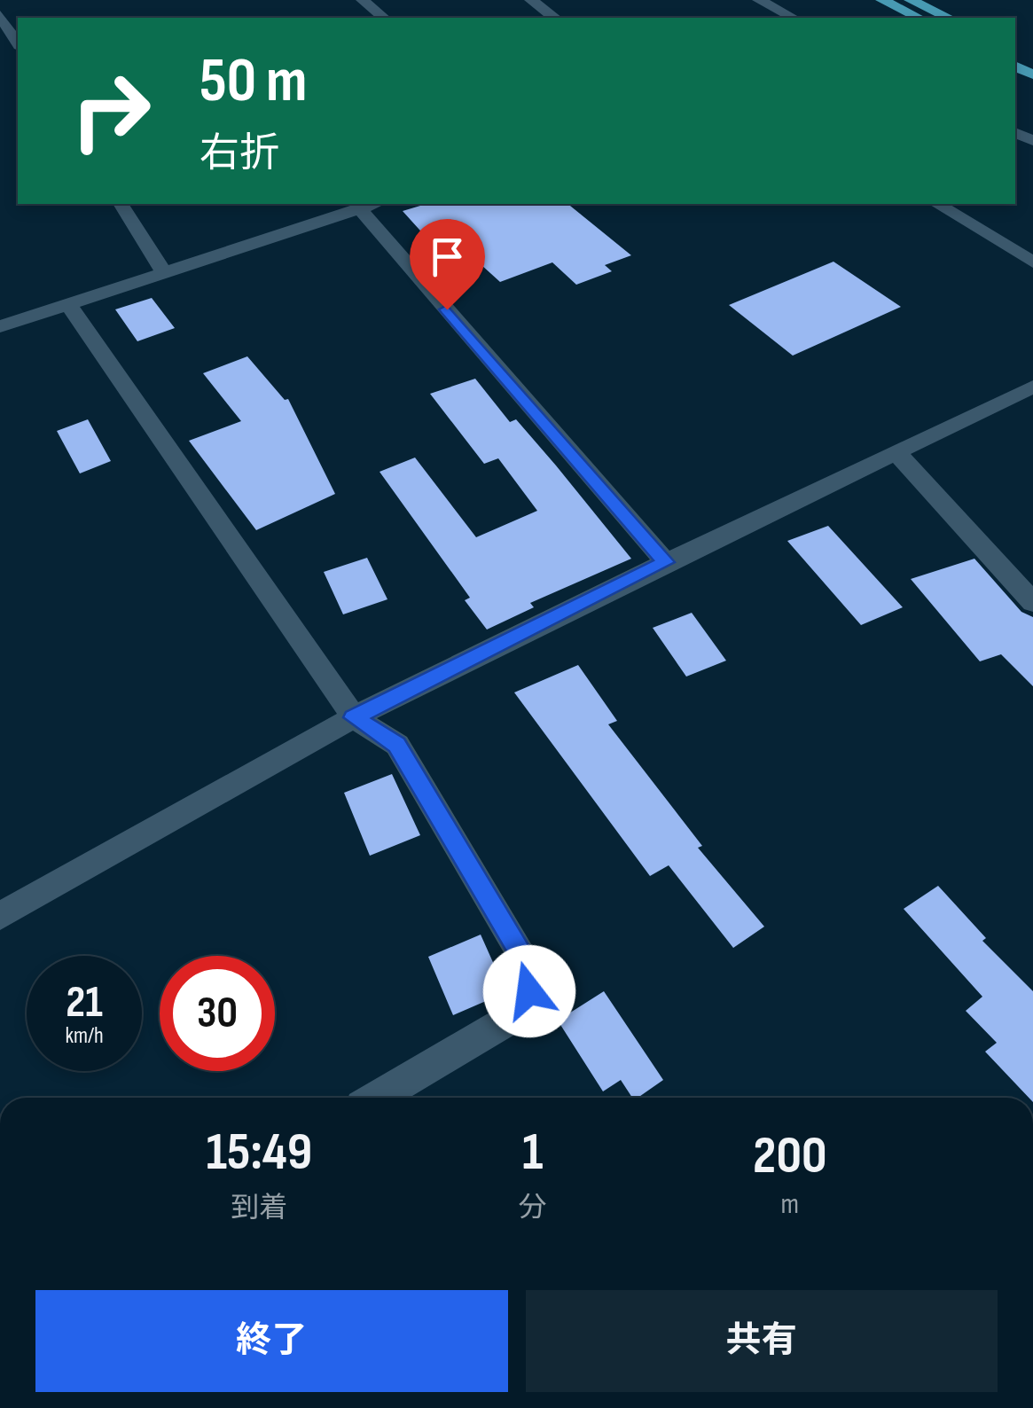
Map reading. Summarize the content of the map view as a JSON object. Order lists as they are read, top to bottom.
{
  "page": {
    "turn": ["50 m", "右折"],
    "speed": "21 km/h",
    "limit": "30",
    "eta": [
      "15:49",
      "到着",
      "1",
      "分",
      "200",
      "m"
    ],
    "buttons": ["終了", "共有"]
  }
}
